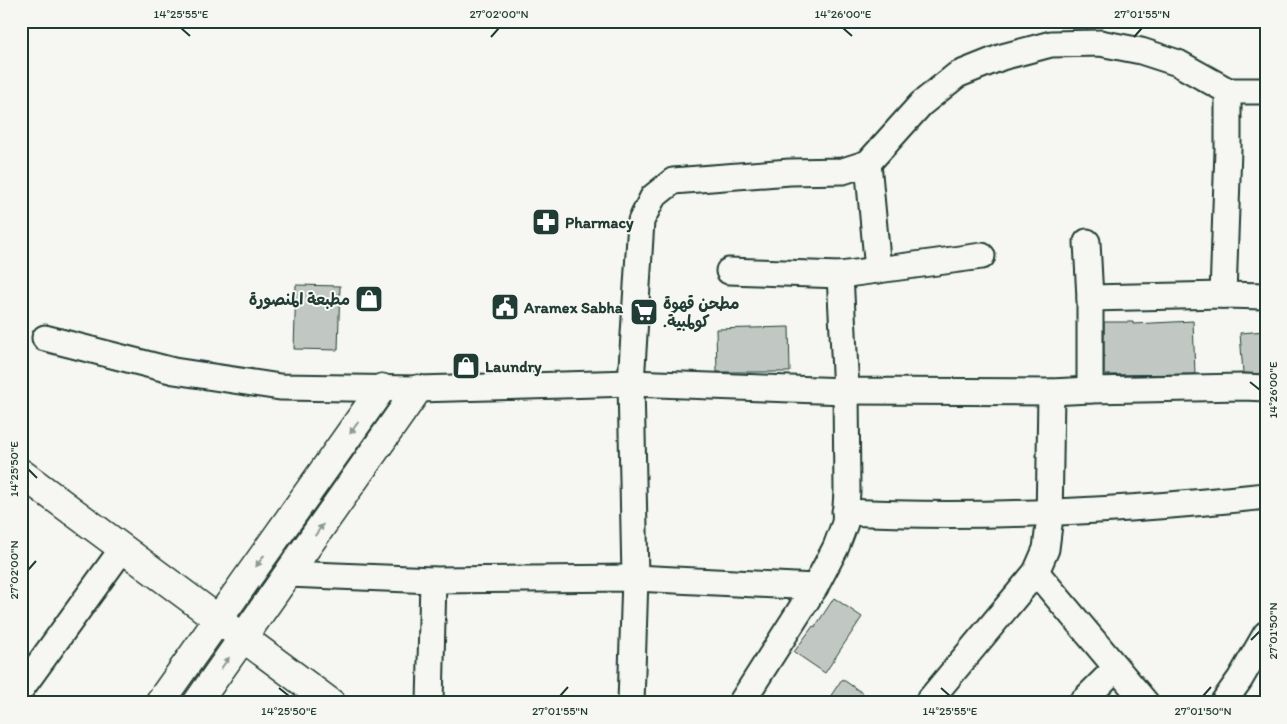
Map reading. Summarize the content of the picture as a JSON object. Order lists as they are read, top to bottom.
{
  "places": {
    "pharmacy": ["Pharmacy"],
    "shop": ["مطبعة المنصورة", "Laundry"],
    "public building": ["Aramex Sabha"],
    "supermarket": ["مطحن قهوة .كولمبية"]
  },
  "coordinates": [
    "14°25'55\"E",
    "27°02'00\"N",
    "14°26'00\"E",
    "27°01'55\"N",
    "14°25'50\"E",
    "27°01'50\"N"
  ]
}
